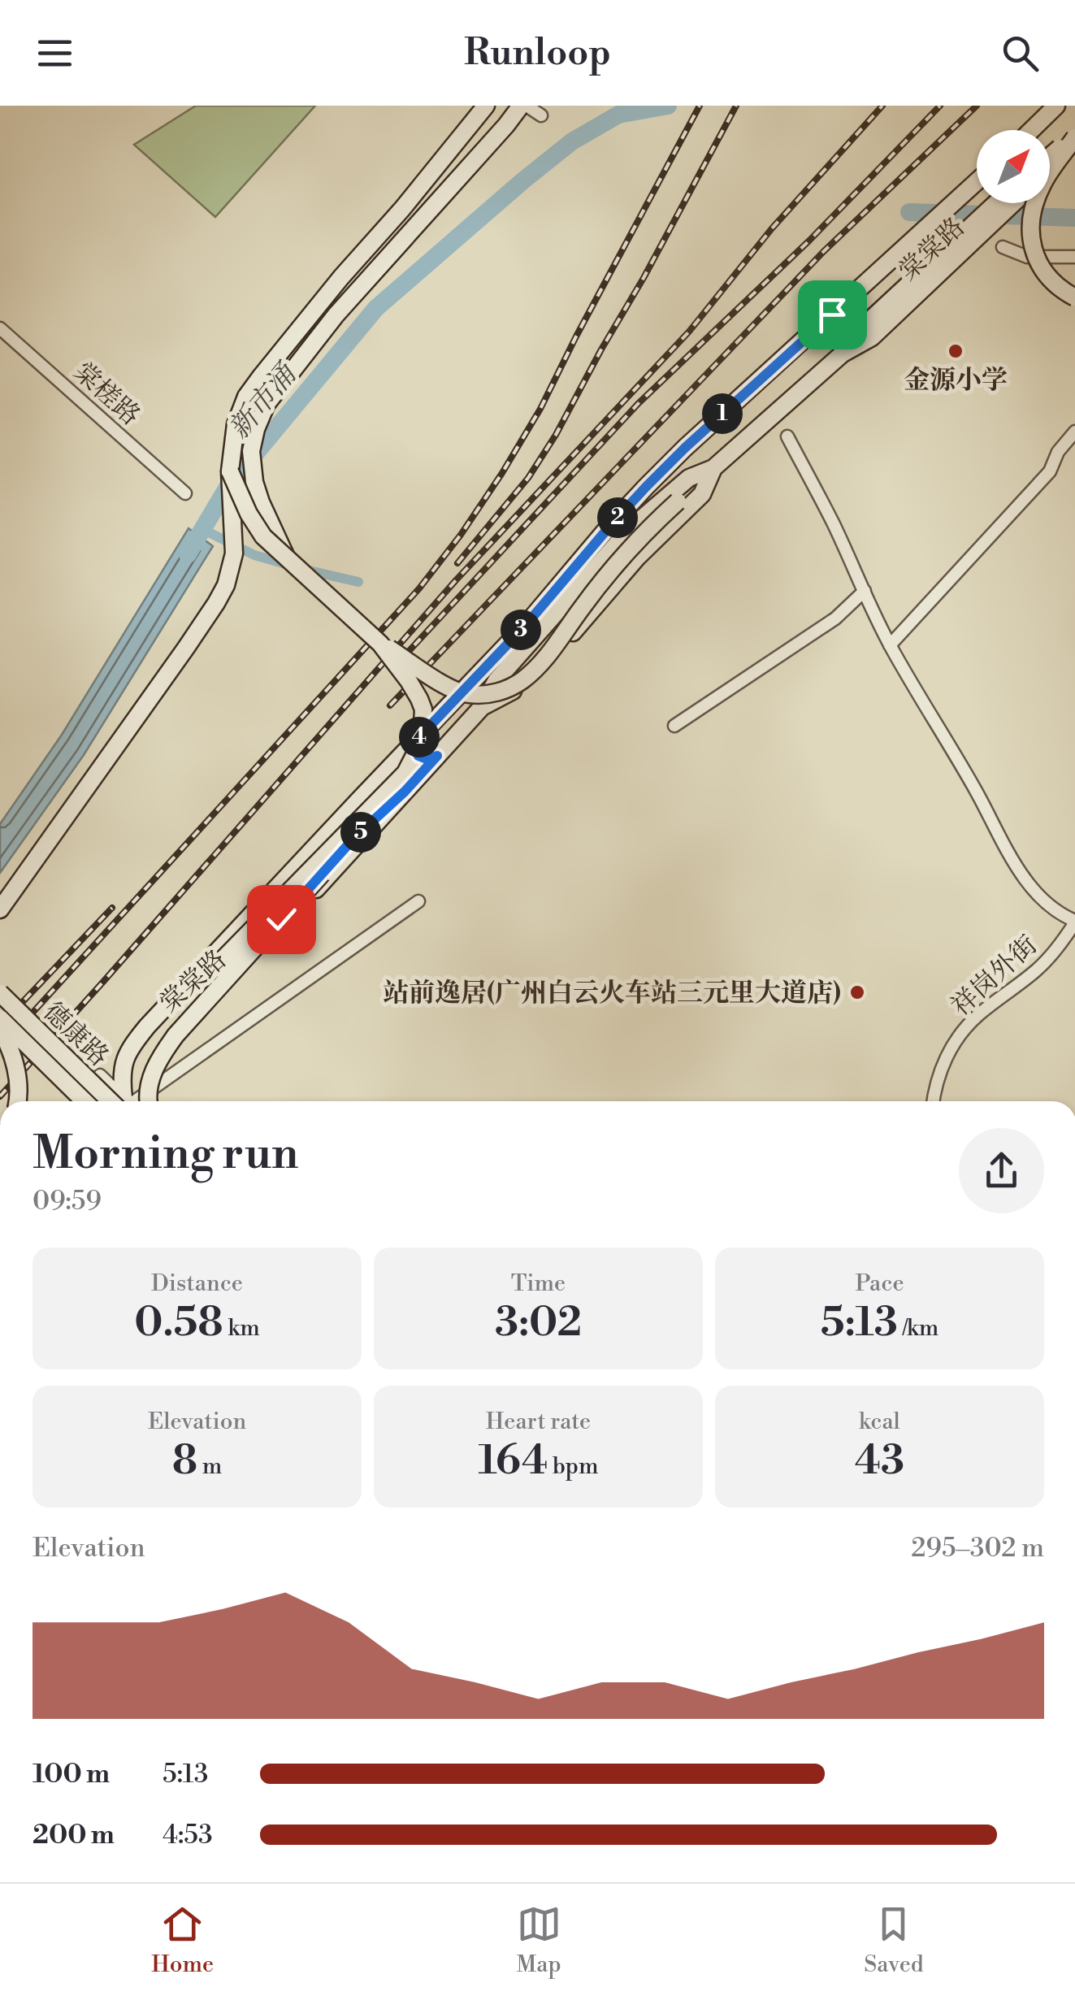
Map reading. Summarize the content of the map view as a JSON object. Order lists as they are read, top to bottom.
{
  "streets": {
    "street": [
      "棠棠路",
      "棠槎路",
      "祥岗外街",
      "德康路"
    ]
  },
  "water": ["新市涌"],
  "places": ["金源小学", "站前逸居(广州白云火车站三元里大道店)"],
  "north": "top right",
  "page": {
    "header": "Runloop",
    "pins": [
      "1",
      "2",
      "3",
      "4",
      "5"
    ],
    "heading": ["Morning run", "09:59"],
    "stats": [
      ["Distance", "0.58 km"],
      ["Time", "3:02"],
      ["Pace", "5:13 /km"],
      ["Elevation", "8 m"],
      ["Heart rate", "164 bpm"],
      ["kcal", "43"]
    ],
    "chart": ["Elevation", "295–302 m"],
    "list": [
      {
        "name": "100 m",
        "note": "5:13"
      },
      {
        "name": "200 m",
        "note": "4:53"
      }
    ],
    "tabs": ["Home", "Map", "Saved"]
  }
}
